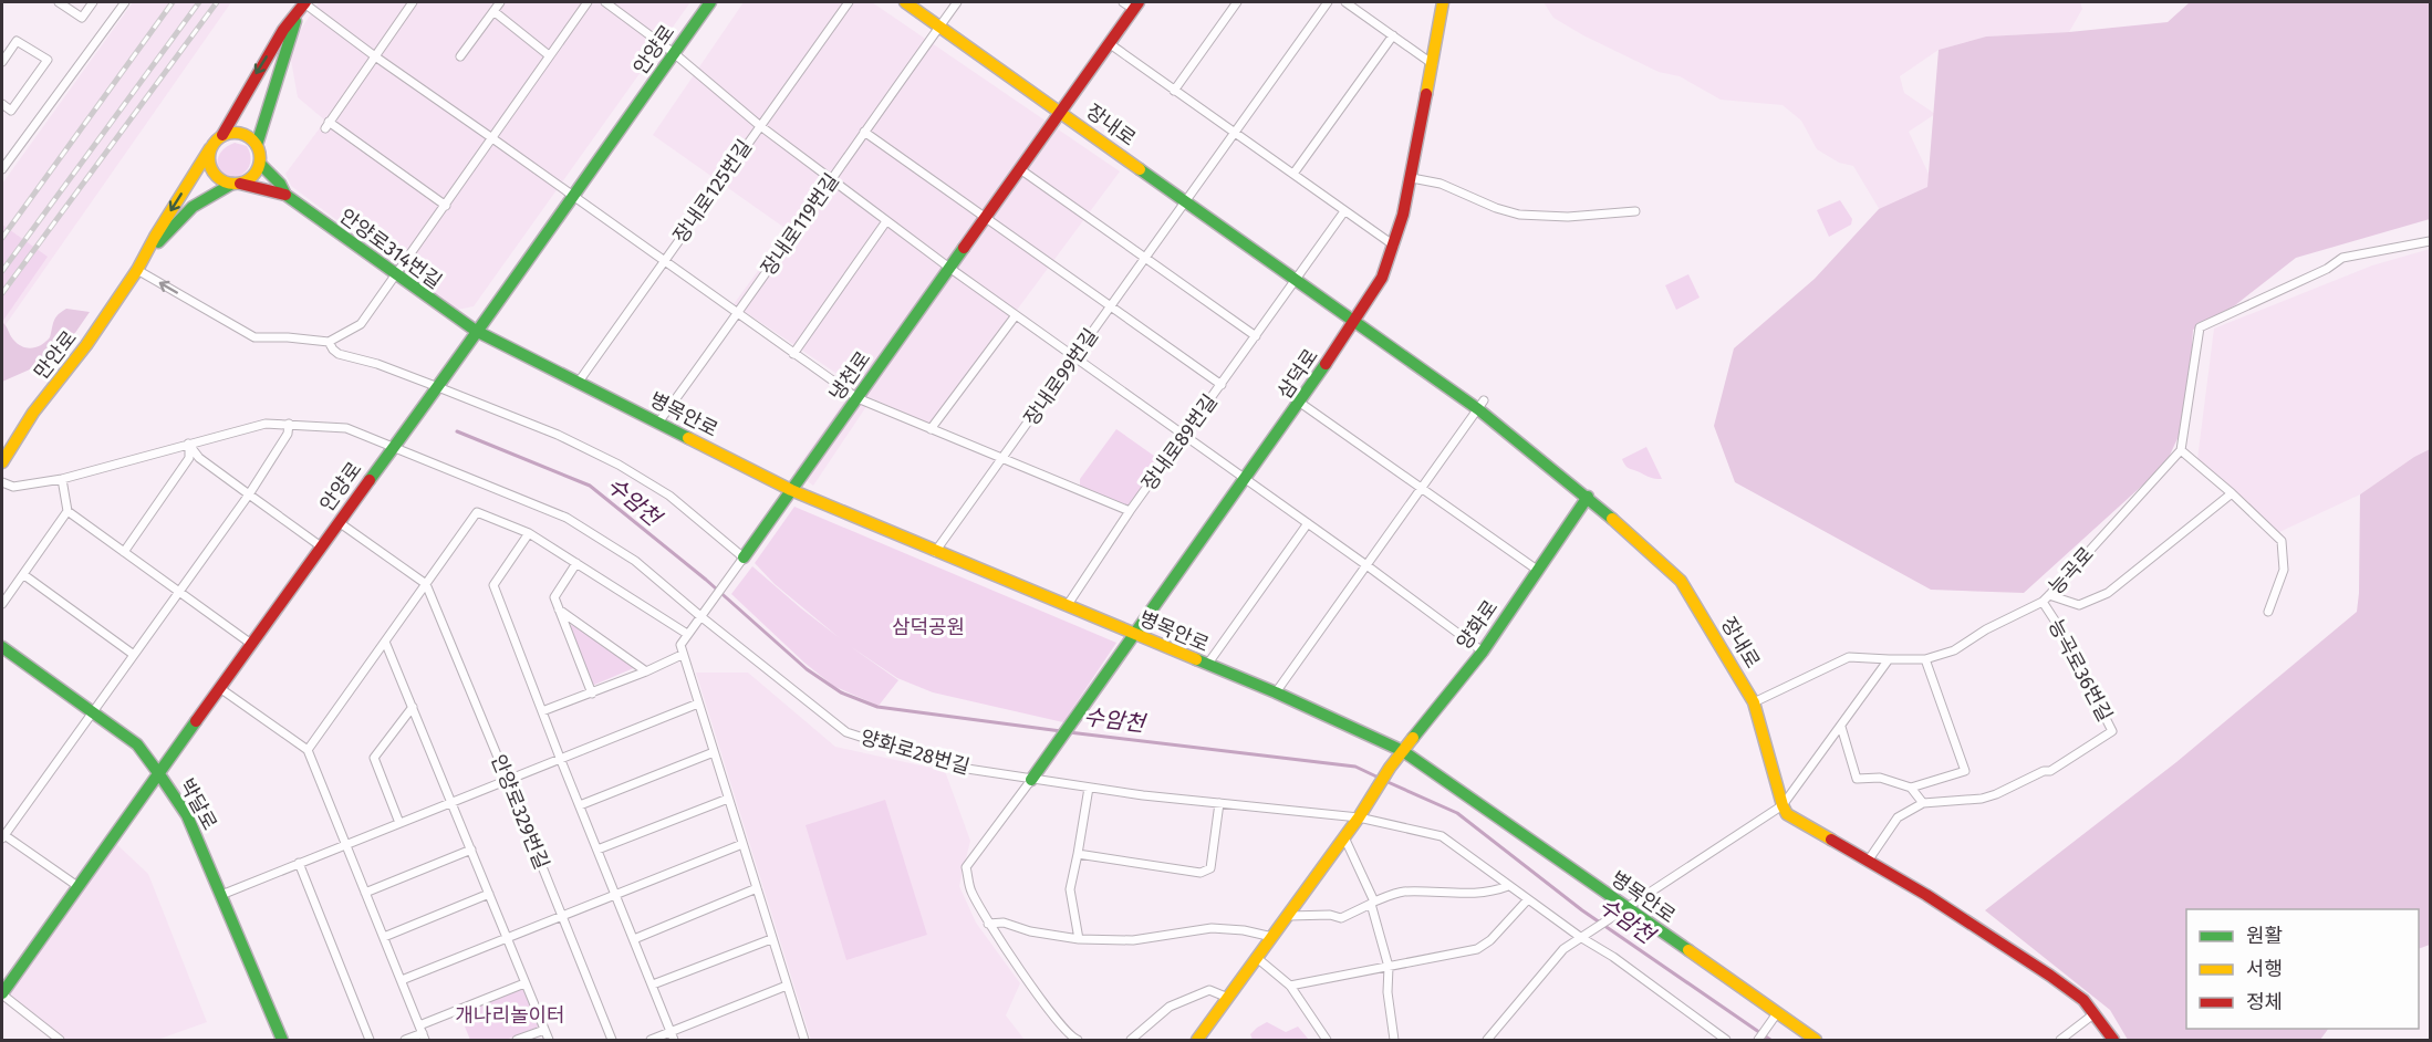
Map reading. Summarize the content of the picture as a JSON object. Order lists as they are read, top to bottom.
{
  "streets": {
    "street": [
      "안양로",
      "장내로",
      "장내로125번길",
      "장내로119번길",
      "안양로314번길",
      "만안로",
      "삼덕로",
      "냉천로",
      "장내로99번길",
      "병목안로",
      "장내로89번길",
      "능곡로",
      "양화로",
      "능곡로36번길",
      "양화로28번길",
      "박달로",
      "안양로329번길"
    ]
  },
  "crossings": [
    ["안양로", "안양로314번길"],
    ["안양로", "병목안로"],
    ["안양로", "양화로28번길"],
    ["안양로", "박달로"],
    ["장내로", "장내로119번길"],
    ["장내로", "삼덕로"],
    ["장내로", "냉천로"],
    ["장내로", "장내로99번길"],
    ["장내로", "장내로89번길"],
    ["장내로", "능곡로"],
    ["장내로", "양화로"],
    ["장내로125번길", "병목안로"],
    ["장내로119번길", "병목안로"],
    ["안양로314번길", "병목안로"],
    ["삼덕로", "병목안로"],
    ["삼덕로", "양화로28번길"],
    ["냉천로", "병목안로"],
    ["장내로99번길", "병목안로"],
    ["병목안로", "장내로89번길"],
    ["병목안로", "양화로"],
    ["능곡로", "능곡로36번길"],
    ["양화로", "양화로28번길"]
  ],
  "water": ["수암천"],
  "parks": ["삼덕공원", "개나리놀이터"],
  "legend": ["원활", "서행", "정체"]
}
